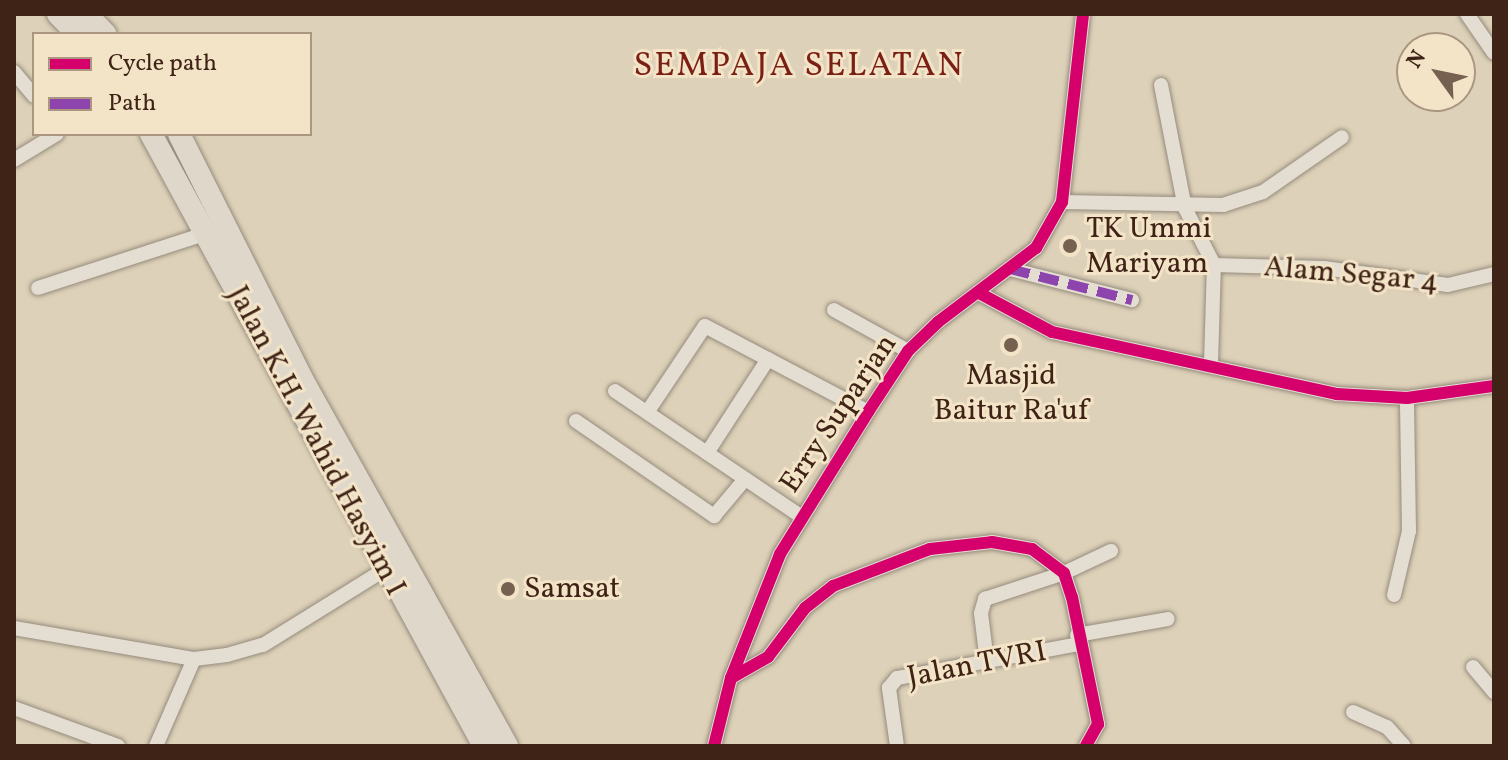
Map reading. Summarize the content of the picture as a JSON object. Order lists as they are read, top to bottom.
{
  "streets": {
    "main road": ["Jalan K.H. Wahid Hasyim I"],
    "street": ["Alam Segar 4", "Erry Suparjan", "Jalan TVRI"]
  },
  "districts": ["SEMPAJA SELATAN"],
  "places": ["TK Ummi Mariyam", "Masjid Baitur Ra'uf", "Samsat"],
  "legend": ["Cycle path", "Path"],
  "north": "top left"
}
